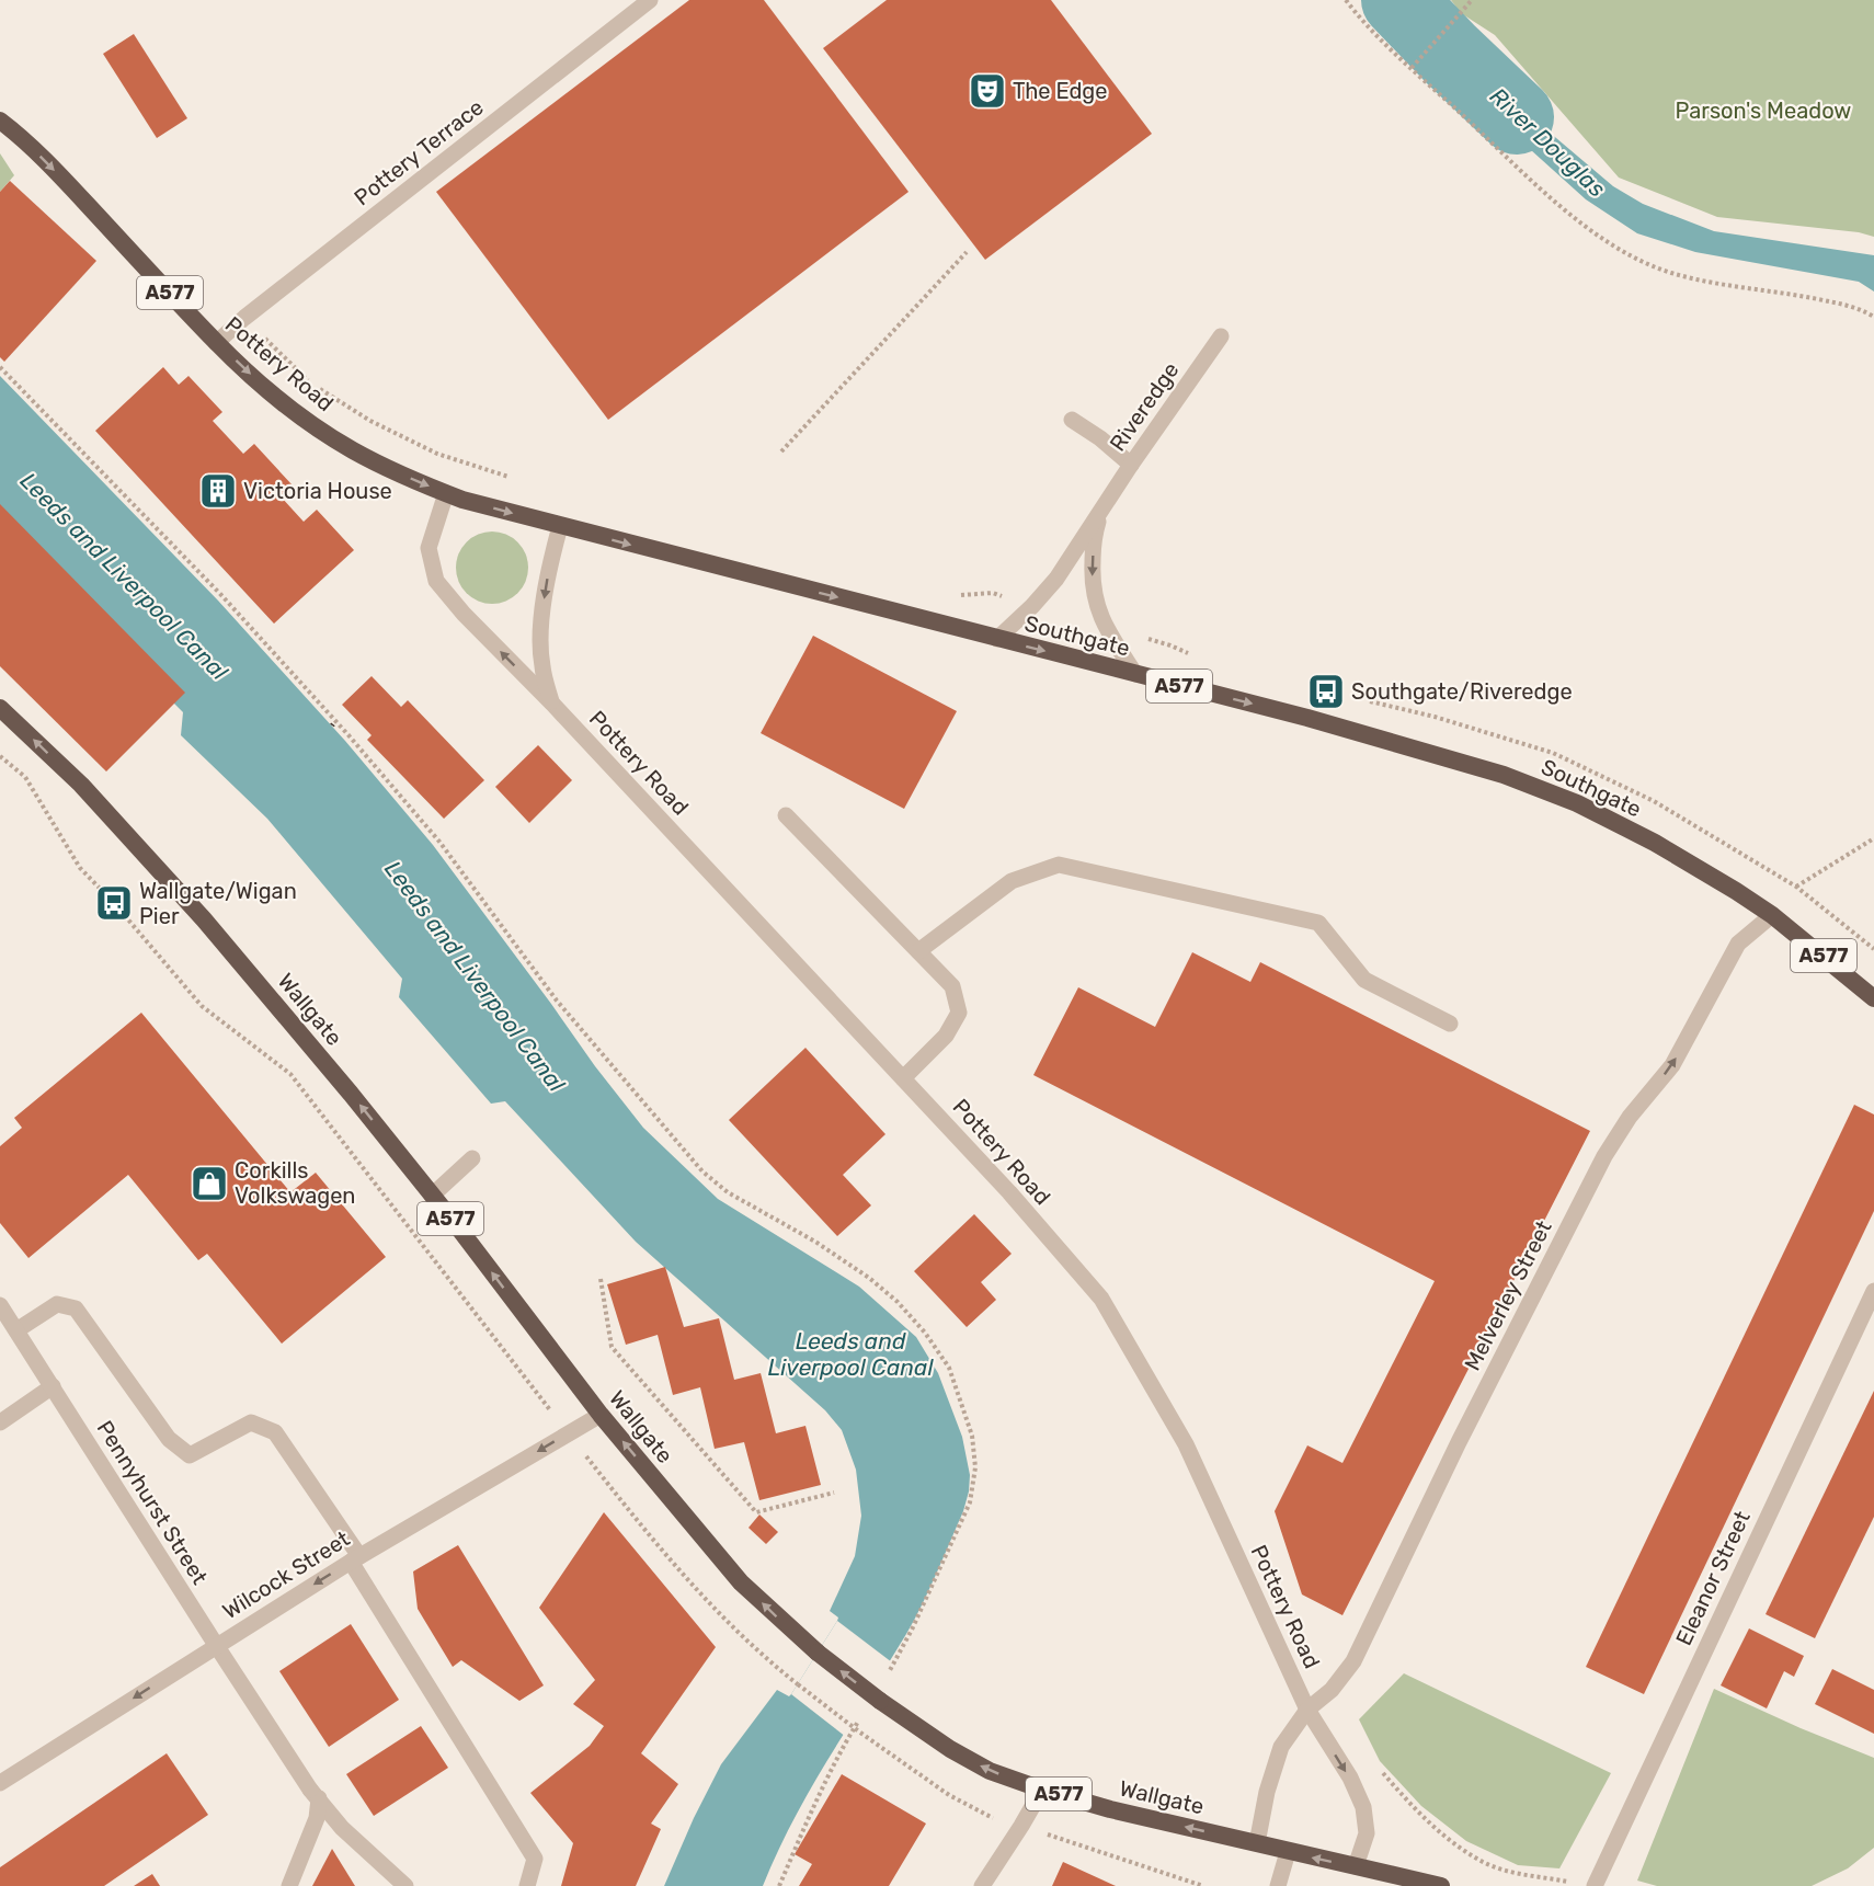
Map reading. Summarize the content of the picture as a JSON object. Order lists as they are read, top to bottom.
{
  "streets": {
    "highway": [
      "A577",
      "Pottery Road",
      "Southgate",
      "Wallgate"
    ],
    "street": [
      "Pottery Terrace",
      "Riveredge",
      "Melverley Street",
      "Pennyhurst Street",
      "Wilcock Street",
      "Eleanor Street"
    ]
  },
  "crossings": [
    ["Pottery Terrace", "Pottery Road"],
    ["Pottery Road", "Southgate"],
    ["Pottery Road", "Wallgate"],
    ["Pottery Road", "Melverley Street"],
    ["Riveredge", "Southgate"],
    ["Southgate", "Melverley Street"],
    ["Wallgate", "Wilcock Street"],
    ["Pennyhurst Street", "Wilcock Street"]
  ],
  "one_way": [
    "Southgate",
    "Wallgate",
    "Melverley Street",
    "Wilcock Street"
  ],
  "water": ["River Douglas", "Leeds and Liverpool Canal"],
  "parks": ["Parson's Meadow"],
  "places": {
    "theatre": ["The Edge"],
    "building": ["Victoria House"],
    "bus stop": ["Southgate/Riveredge", "Wallgate/Wigan Pier"],
    "shop": ["Corkills Volkswagen"]
  }
}
